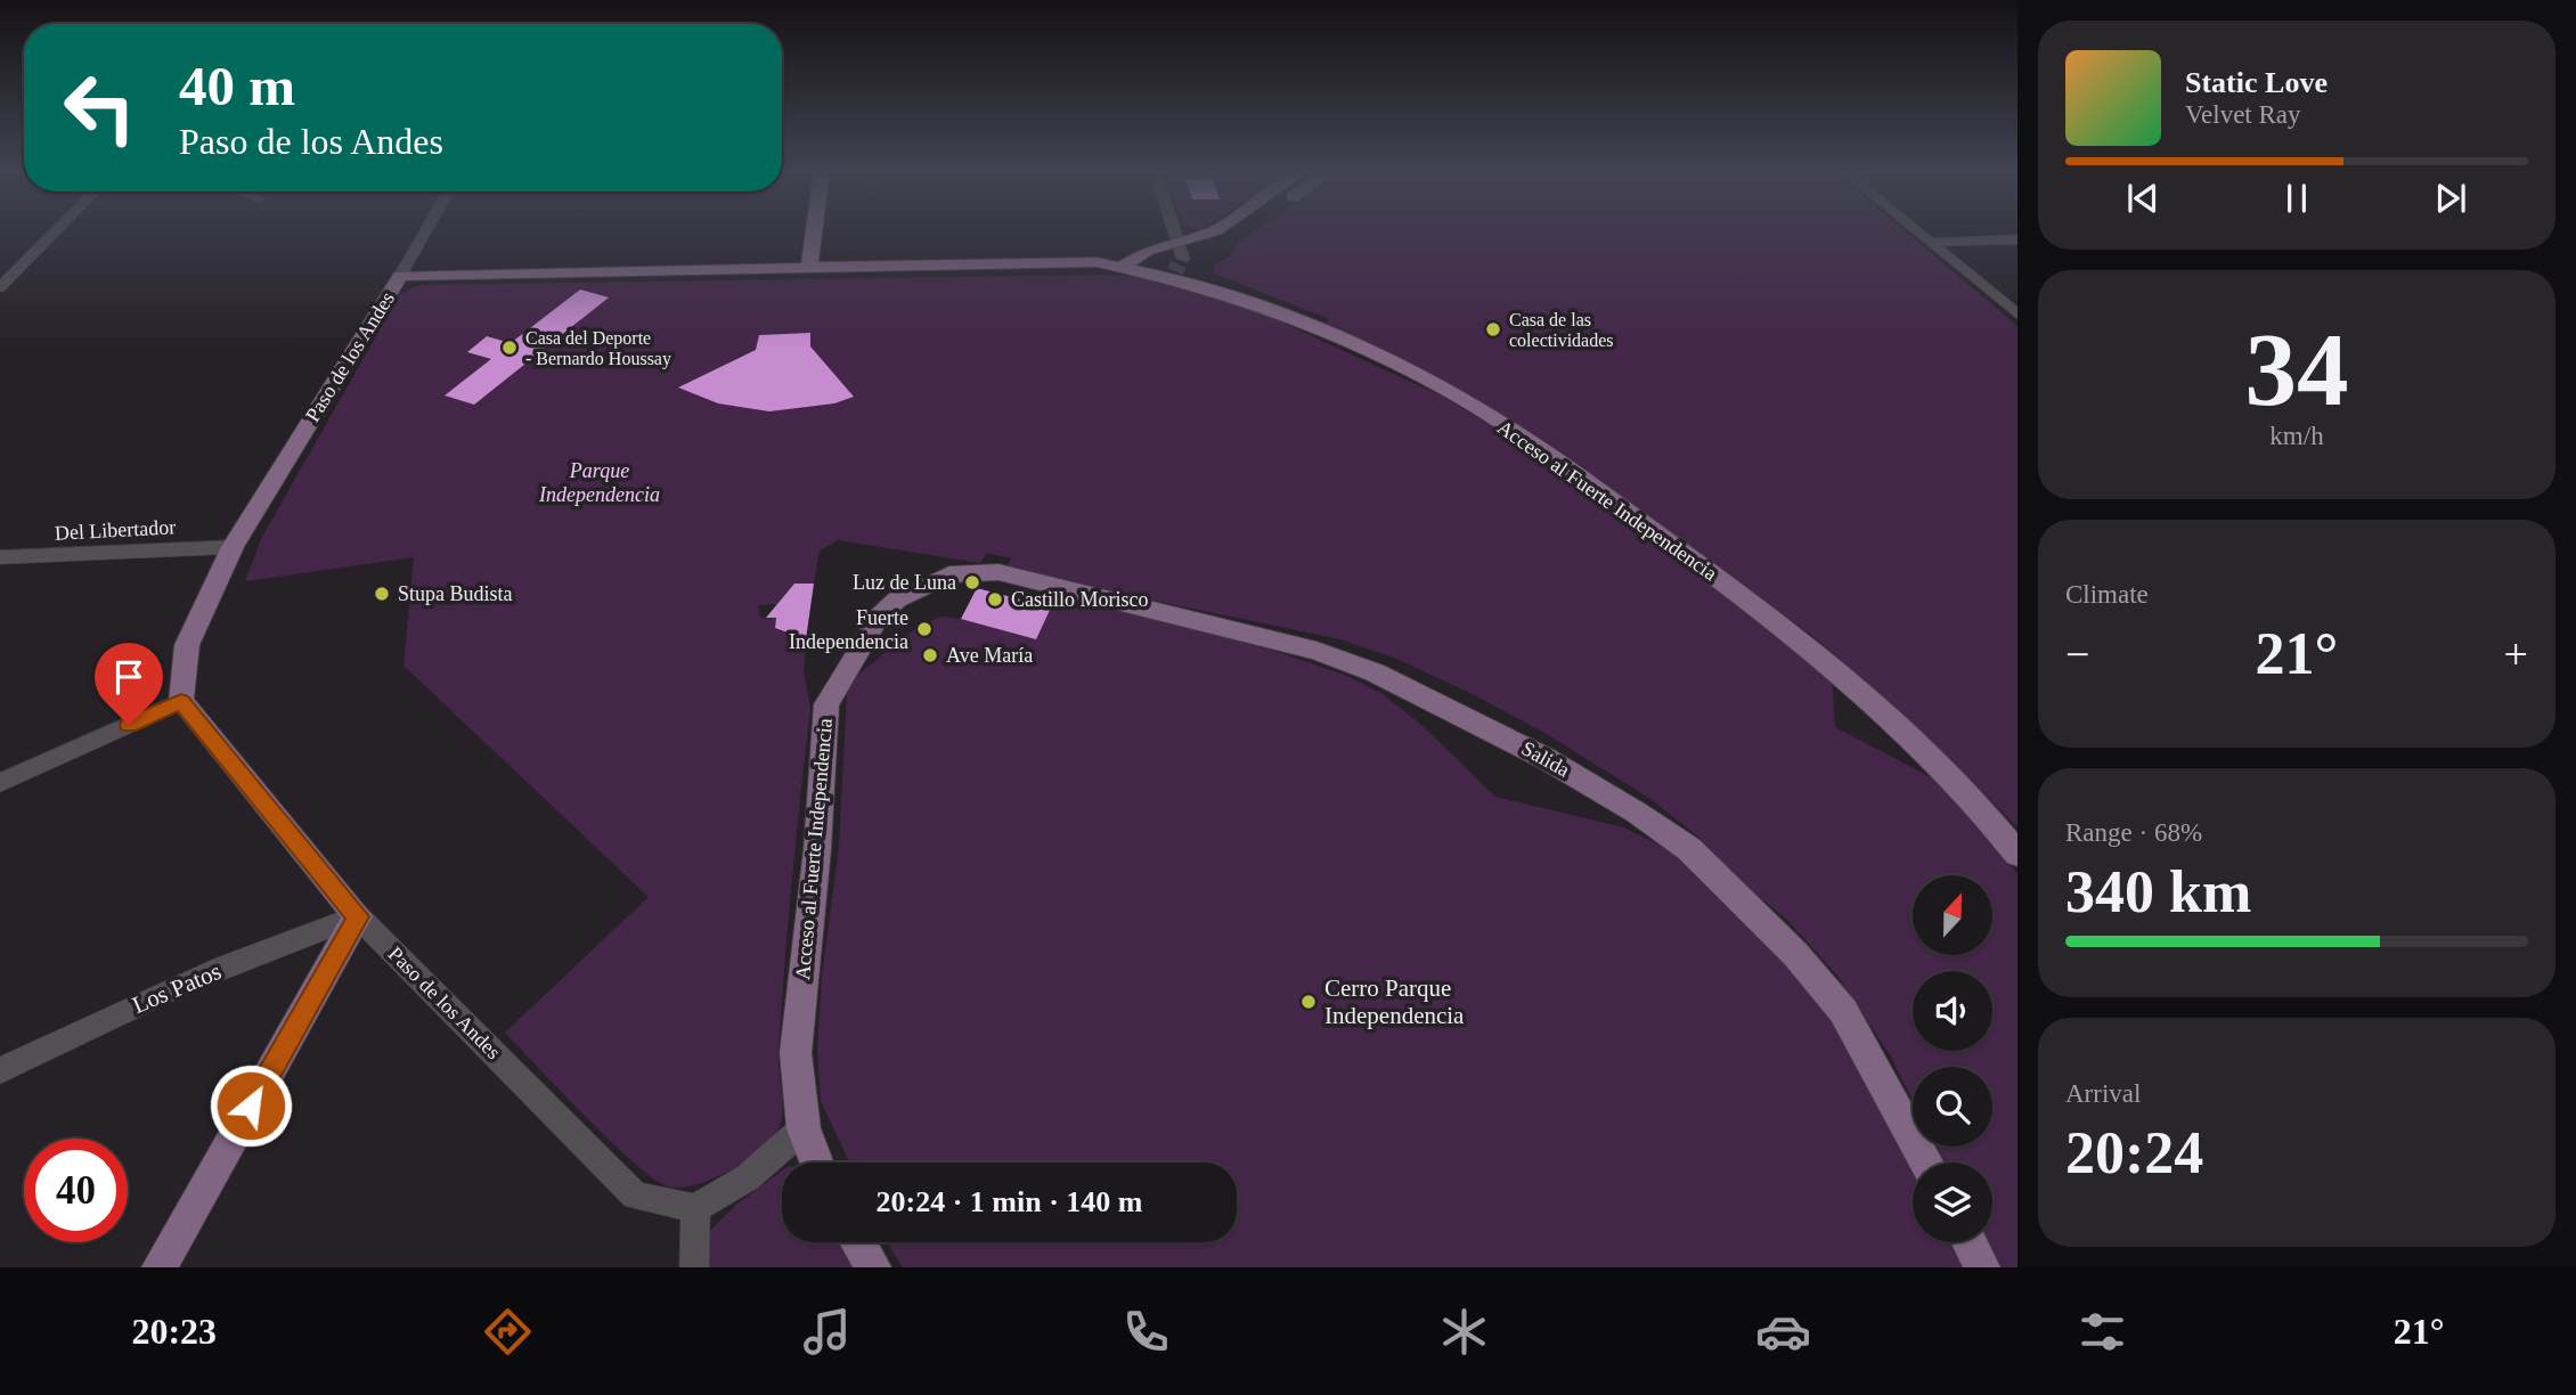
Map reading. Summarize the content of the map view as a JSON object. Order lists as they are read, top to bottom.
{
  "streets": {
    "street": [
      "Paso de los Andes",
      "Acceso al Fuerte Independencia",
      "Del Libertador",
      "Salida",
      "Los Patos"
    ]
  },
  "crossings": [
    ["Paso de los Andes", "Acceso al Fuerte Independencia"],
    ["Paso de los Andes", "Del Libertador"],
    ["Paso de los Andes", "Los Patos"],
    ["Acceso al Fuerte Independencia", "Salida"]
  ],
  "parks": ["Parque Independencia"],
  "places": [
    "Casa de las colectividades",
    "Casa del Deporte - Bernardo Houssay",
    "Luz de Luna",
    "Stupa Budista",
    "Castillo Morisco",
    "Fuerte Independencia",
    "Ave María",
    "Cerro Parque Independencia"
  ],
  "north": "top",
  "page": {
    "turn": ["40 m", "Paso de los Andes"],
    "song": ["Static Love", "Velvet Ray"],
    "tile": [
      ["34", "km/h"],
      "Climate",
      ["Range · 68%", "340 km"],
      ["Arrival", "20:24"]
    ],
    "heat": ["−", "21°", "+"],
    "limit": "40",
    "trip": "20:24 · 1 min · 140 m",
    "tabs": ["20:23", "21°"]
  }
}
